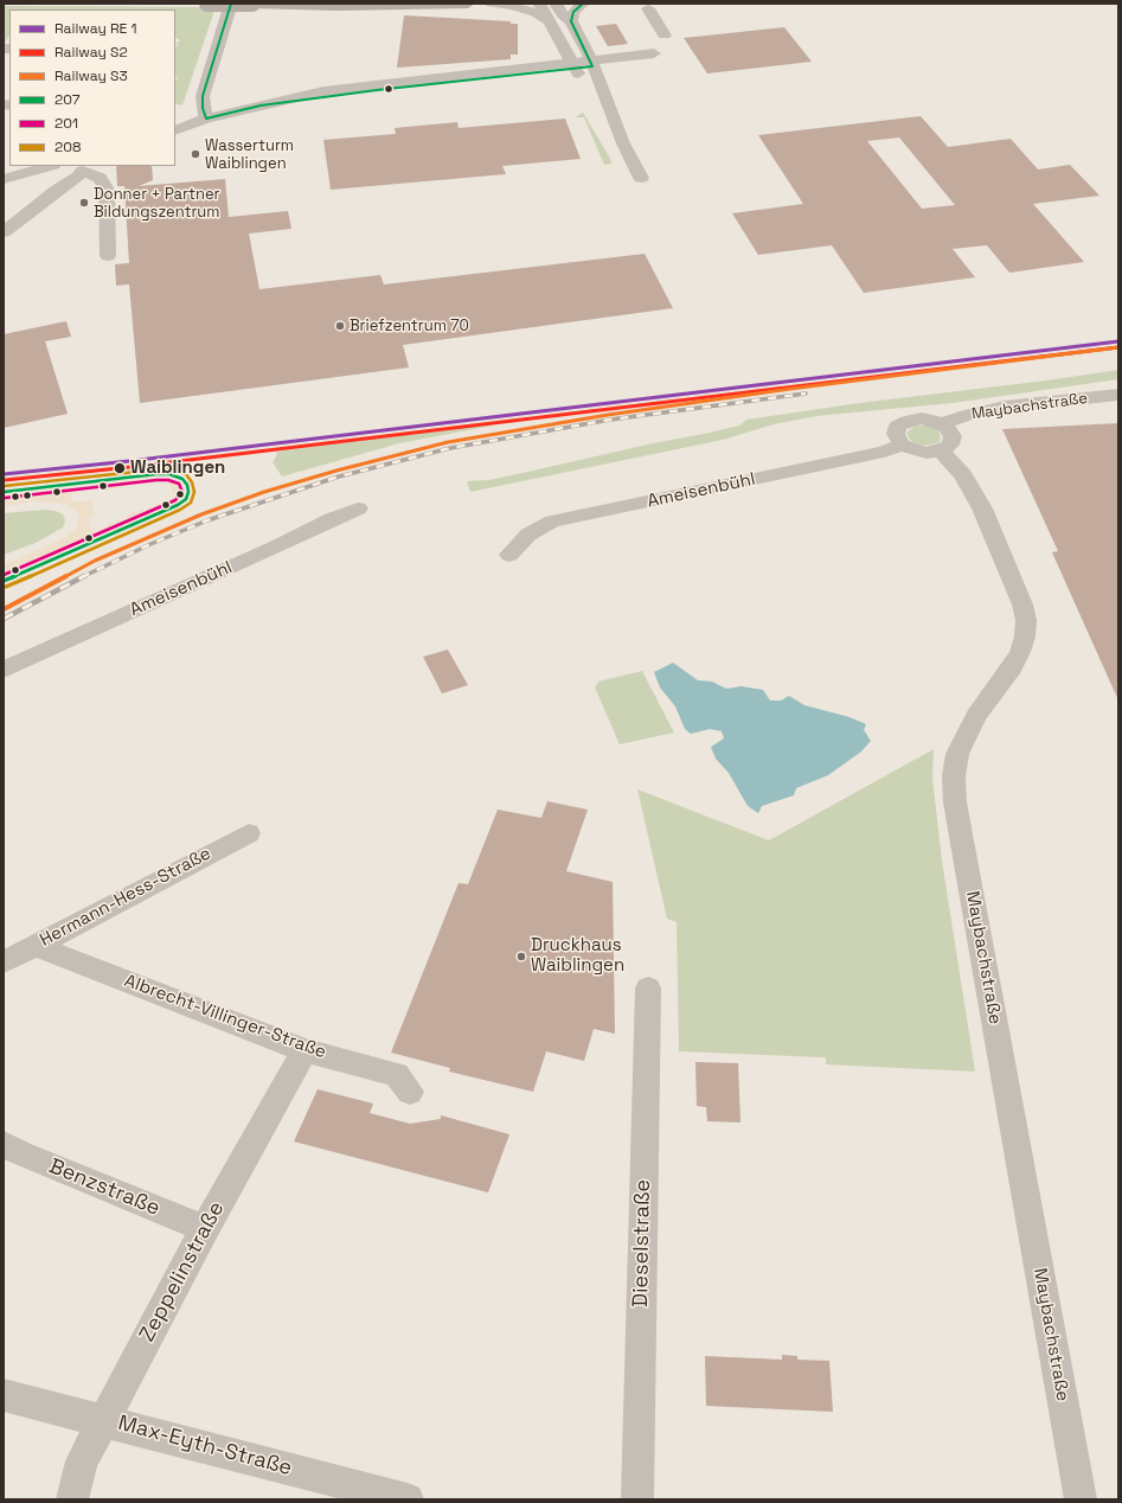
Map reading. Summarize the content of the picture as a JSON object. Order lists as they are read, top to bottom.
{
  "streets": {
    "street": [
      "Maybachstraße",
      "Ameisenbühl",
      "Hermann-Hess-Straße",
      "Albrecht-Villinger-Straße",
      "Benzstraße",
      "Dieselstraße",
      "Zeppelinstraße",
      "Max-Eyth-Straße"
    ]
  },
  "crossings": [
    ["Hermann-Hess-Straße", "Albrecht-Villinger-Straße"],
    ["Albrecht-Villinger-Straße", "Zeppelinstraße"],
    ["Benzstraße", "Zeppelinstraße"],
    ["Zeppelinstraße", "Max-Eyth-Straße"]
  ],
  "places": [
    "Wasserturm Waiblingen",
    "Donner + Partner Bildungszentrum",
    "Briefzentrum 70",
    "Waiblingen",
    "Druckhaus Waiblingen"
  ],
  "lines": [
    "transit line 207",
    "rail line S2",
    "rail line S3",
    "transit line 208",
    "transit line 201"
  ],
  "legend": [
    "Railway RE 1",
    "Railway S2",
    "Railway S3",
    "207",
    "201",
    "208"
  ]
}
